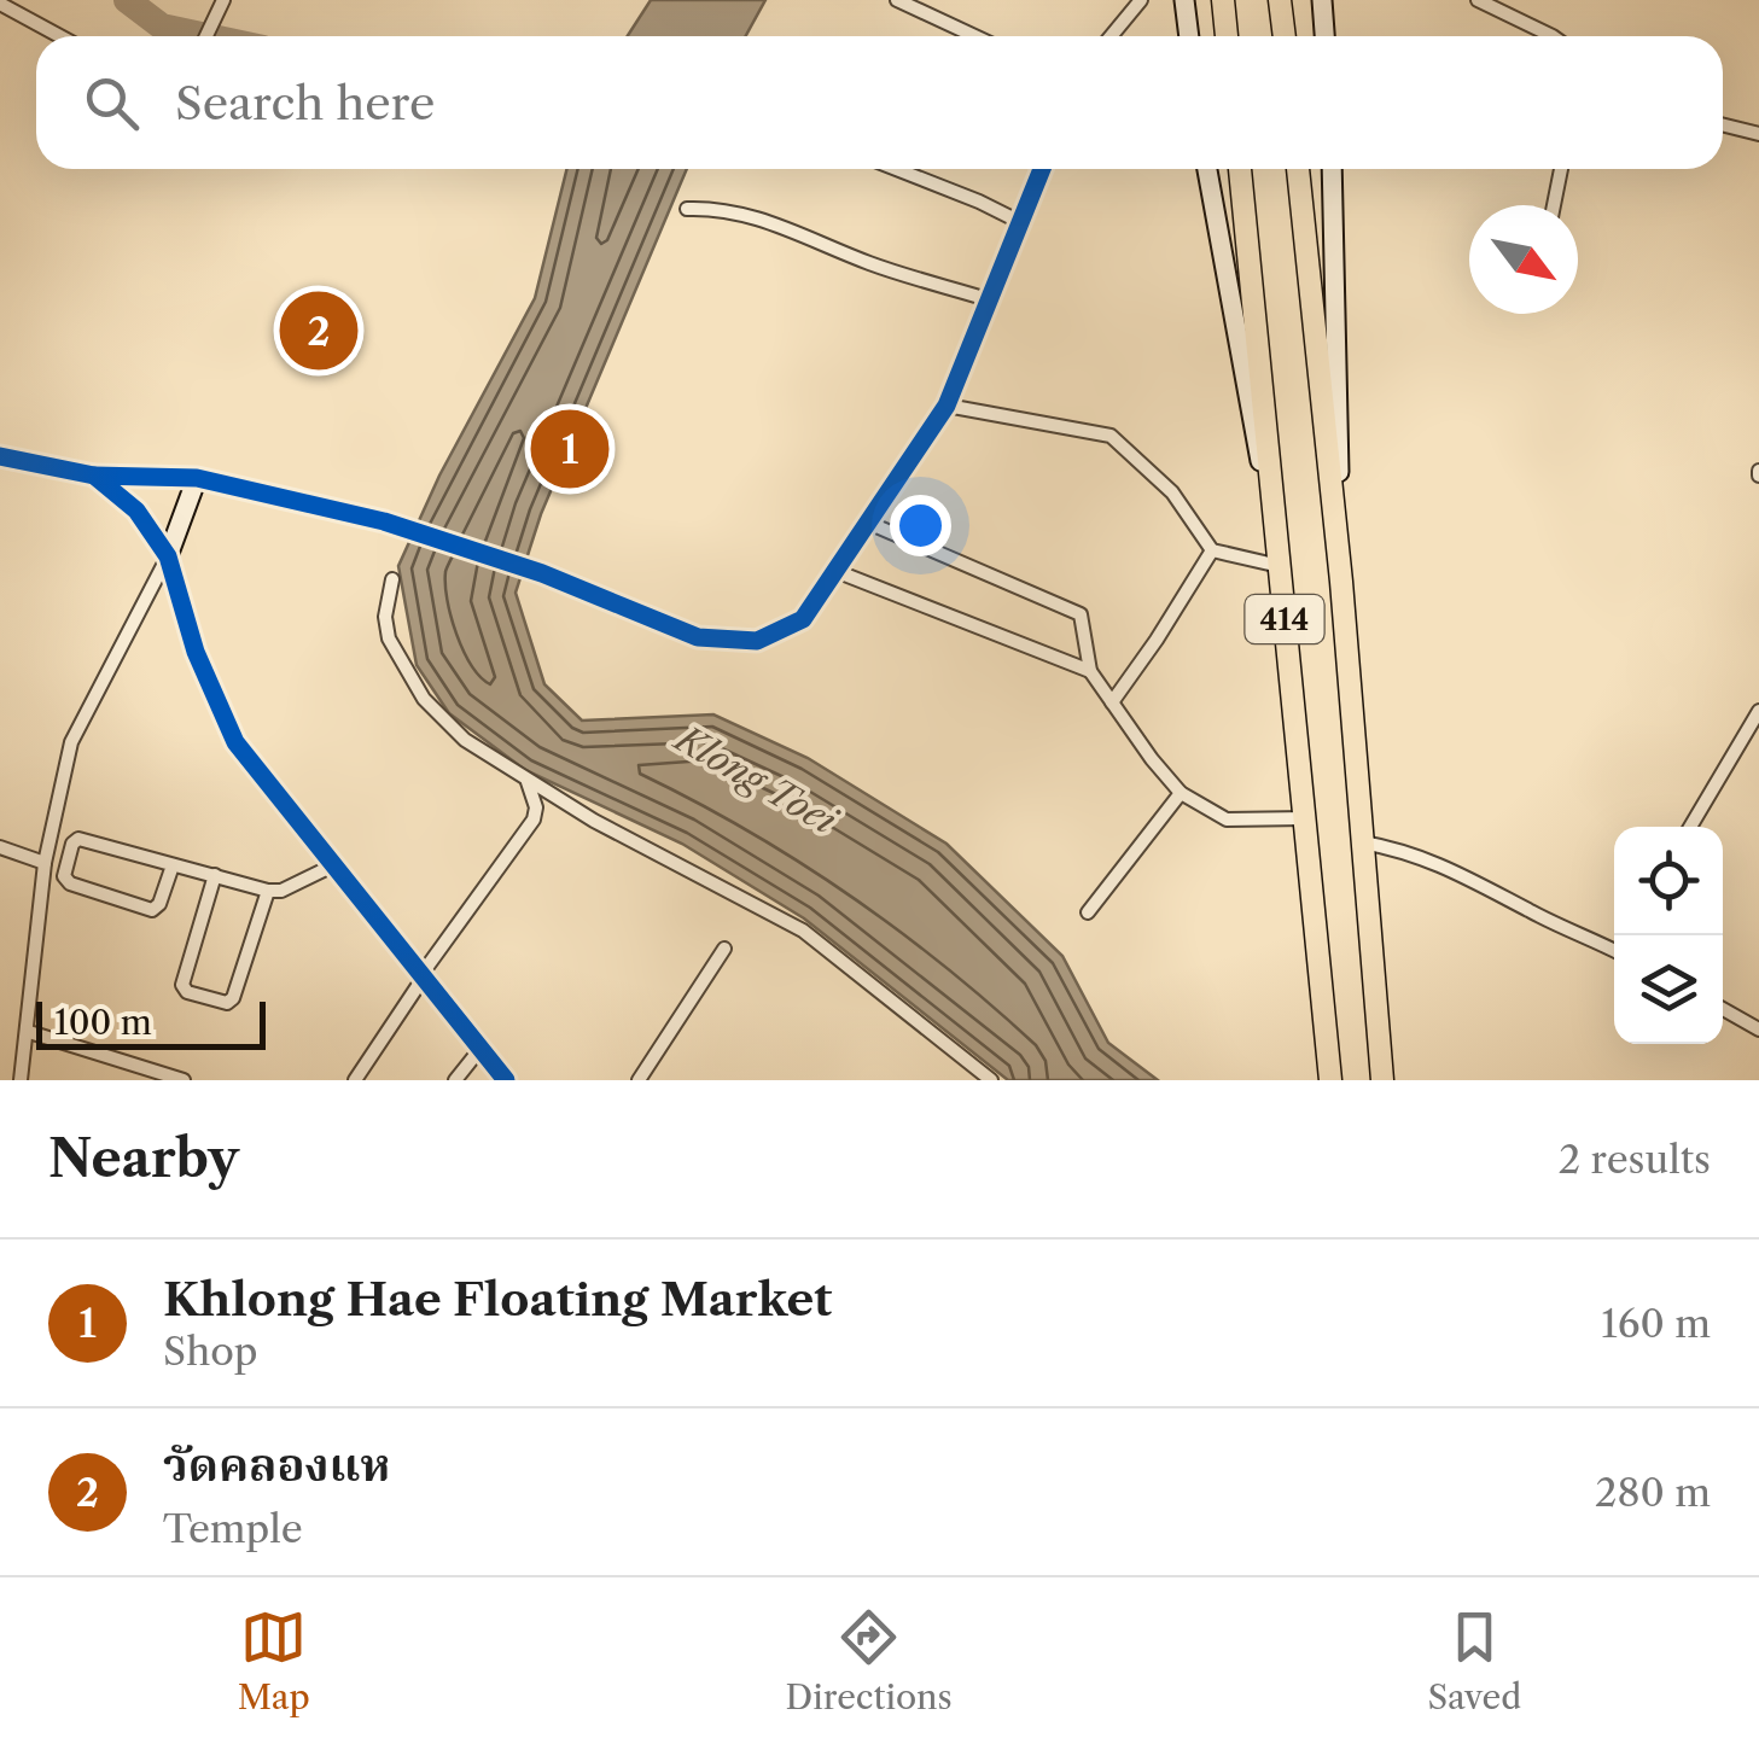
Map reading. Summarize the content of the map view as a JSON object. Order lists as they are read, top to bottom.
{
  "streets": {
    "main road": ["414"]
  },
  "water": ["Klong Toei"],
  "scale_bar": "100 m",
  "north": "bottom right",
  "page": {
    "search": "Search here",
    "pins": ["2", "1"],
    "scale": "100 m",
    "heading": ["Nearby", "2 results"],
    "list": [
      {
        "mark": "1",
        "name": "Khlong Hae Floating Market",
        "note": "Shop",
        "value": "160 m"
      },
      {
        "mark": "2",
        "name": "วัดคลองแห",
        "note": "Temple",
        "value": "280 m"
      }
    ],
    "nav": ["Map", "Directions", "Saved"]
  }
}
